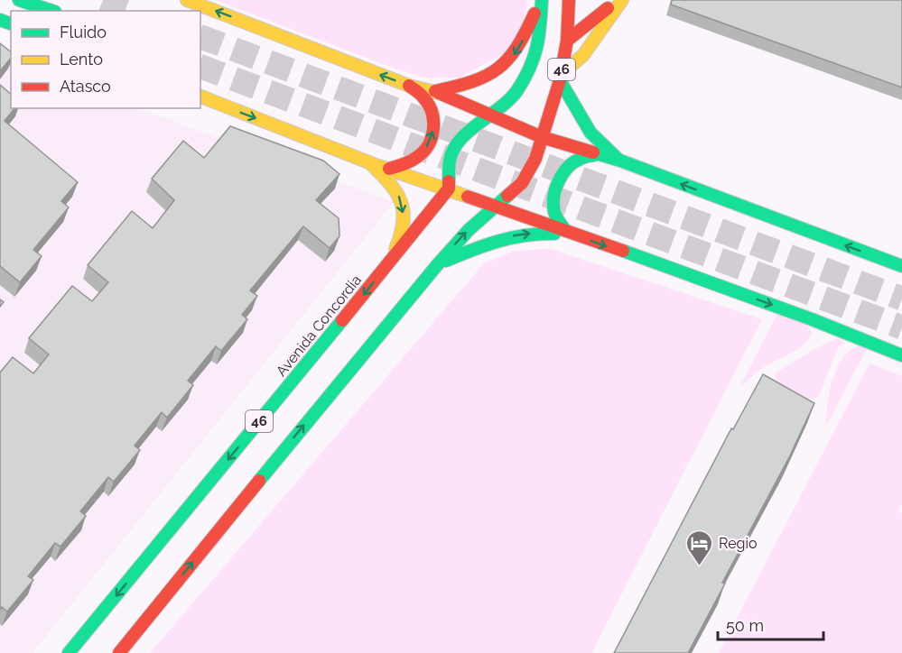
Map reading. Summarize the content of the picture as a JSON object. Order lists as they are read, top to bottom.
{
  "streets": {
    "main road": ["46", "Avenida Concordia"]
  },
  "crossings": [
    ["46", "Avenida Concordia"]
  ],
  "places": {
    "hotel": ["Regio"]
  },
  "legend": ["Fluido", "Lento", "Atasco"],
  "scale_bar": "50 m"
}
